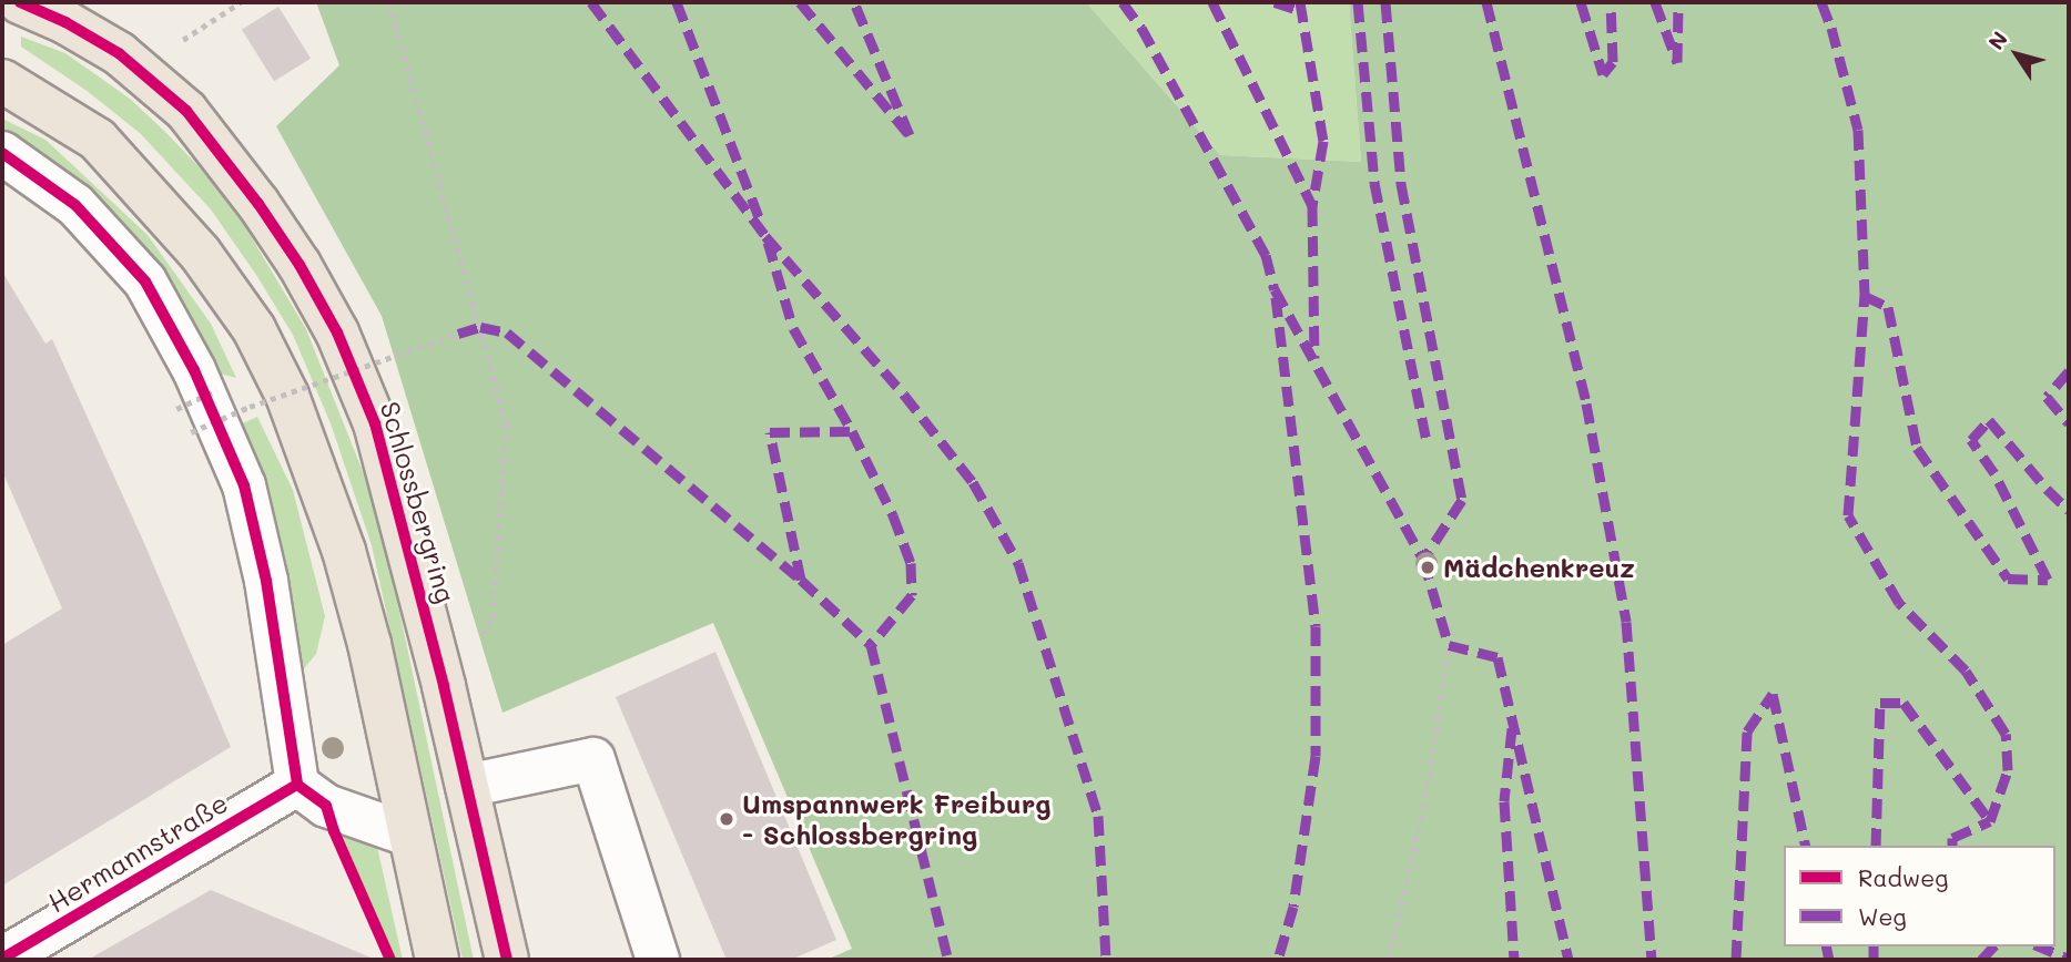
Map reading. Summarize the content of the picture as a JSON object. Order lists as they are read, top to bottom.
{
  "streets": {
    "main road": ["Schlossbergring"],
    "street": ["Hermannstraße"]
  },
  "places": ["Mädchenkreuz", "Umspannwerk Freiburg - Schlossbergring"],
  "legend": ["Radweg", "Weg"],
  "north": "top left"
}
